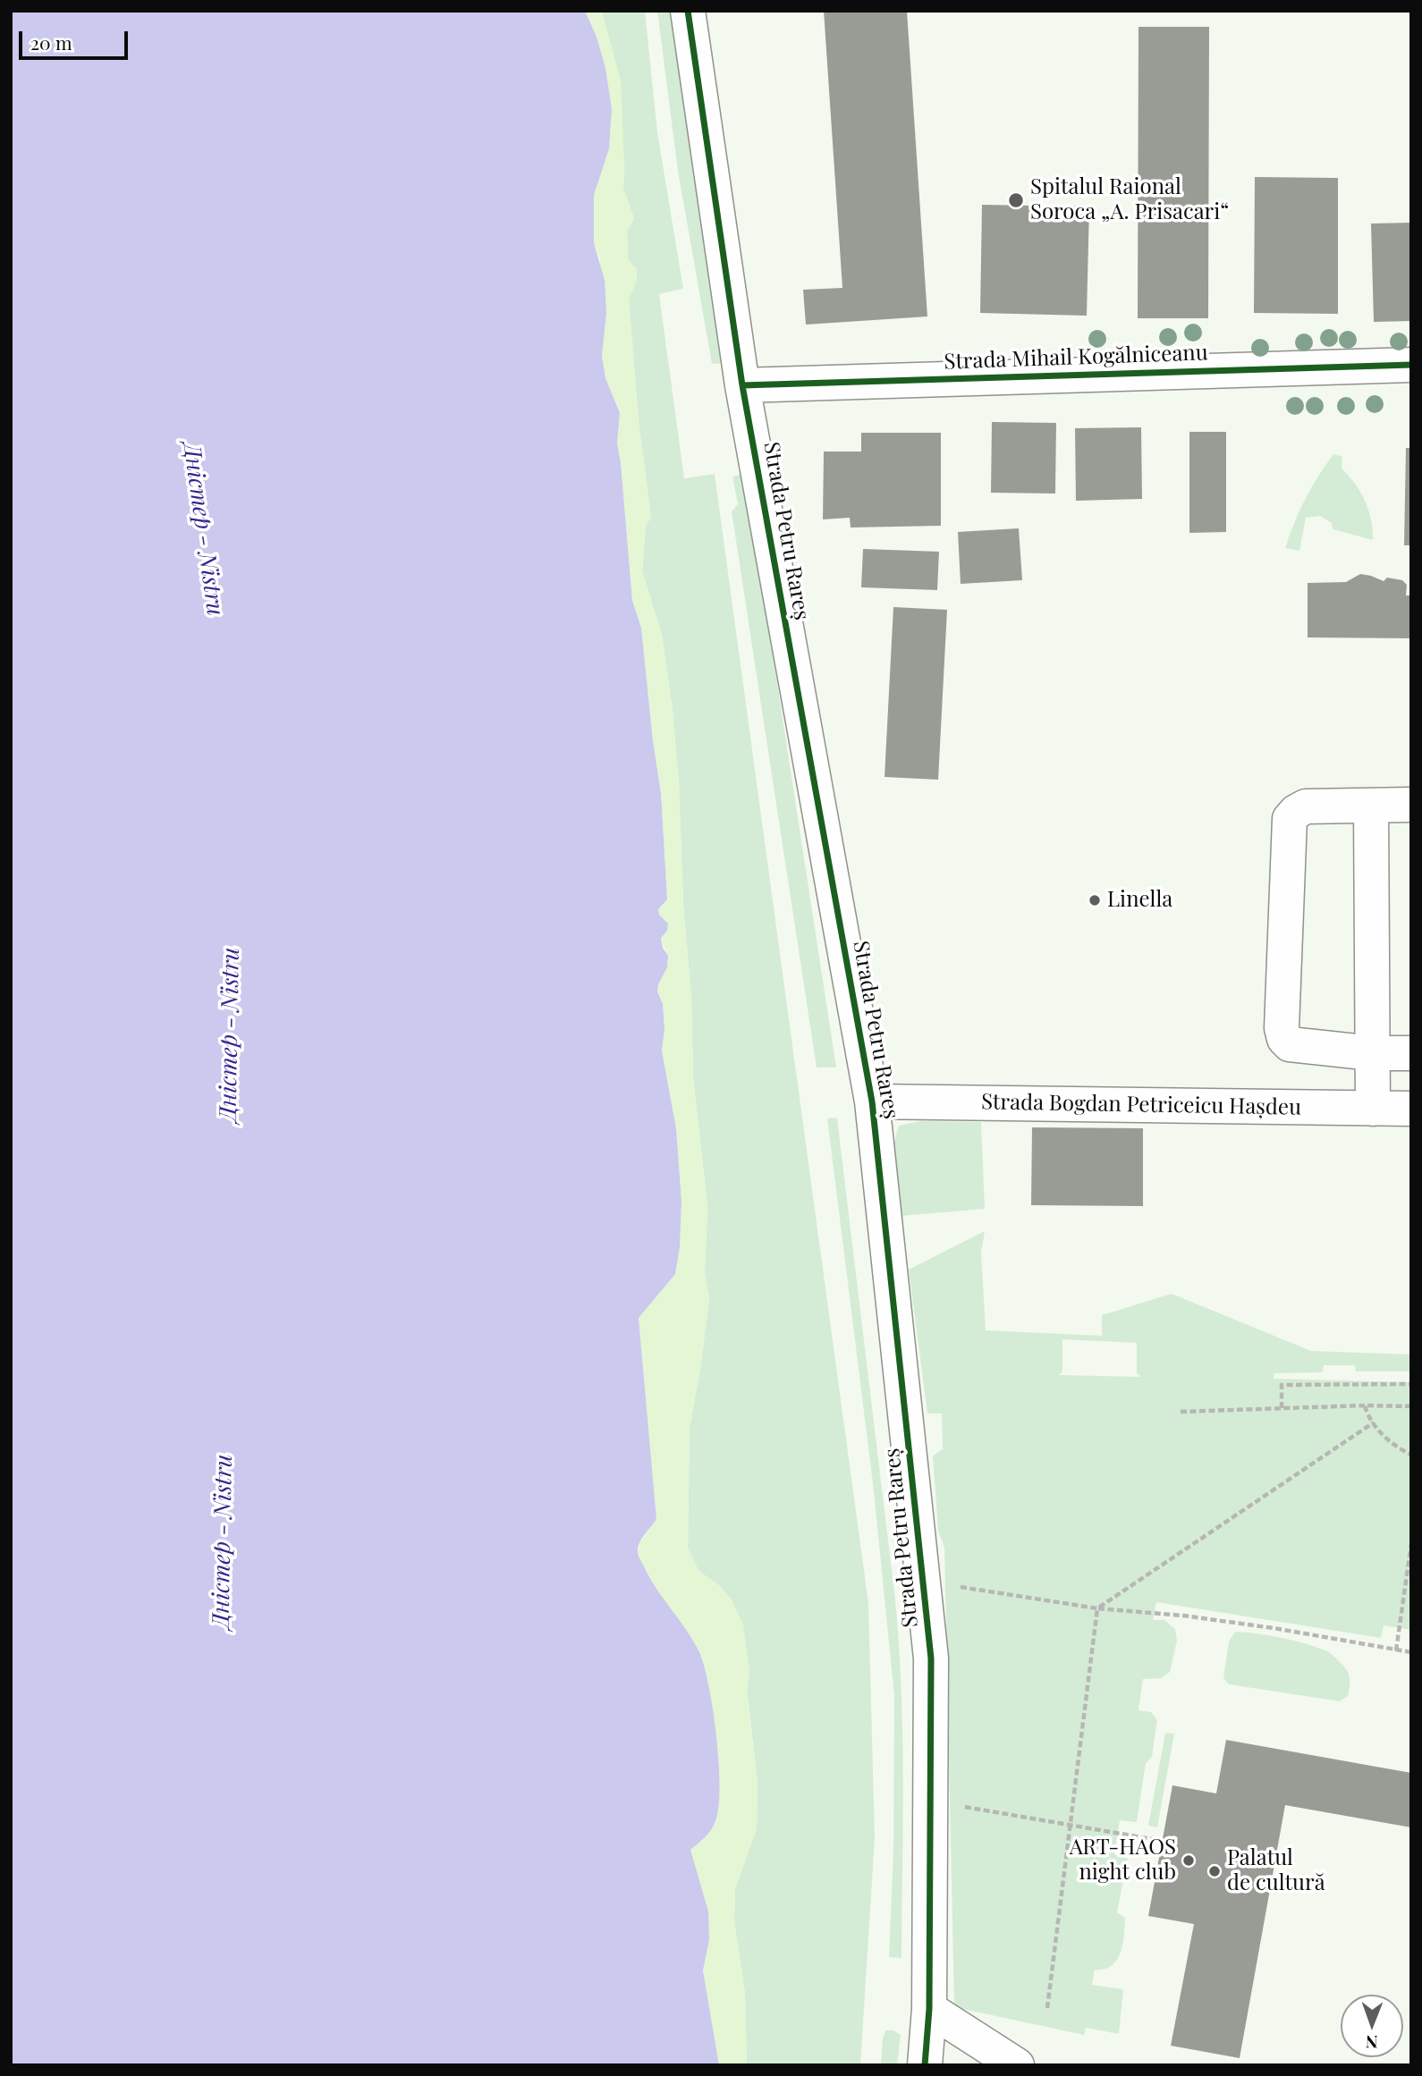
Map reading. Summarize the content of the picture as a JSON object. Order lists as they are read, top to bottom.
{
  "streets": {
    "street": ["Strada Mihail Kogălniceanu", "Strada Petru Rareș", "Strada Bogdan Petriceicu Hașdeu"]
  },
  "crossings": [
    ["Strada Mihail Kogălniceanu", "Strada Petru Rareș"],
    ["Strada Petru Rareș", "Strada Bogdan Petriceicu Hașdeu"]
  ],
  "water": ["Дністер - Nistru"],
  "places": [
    "Spitalul Raional Soroca „A. Prisacari“",
    "Linella",
    "ART-HAOS night club",
    "Palatul de cultură"
  ],
  "scale_bar": "20 m",
  "north": "bottom"
}
